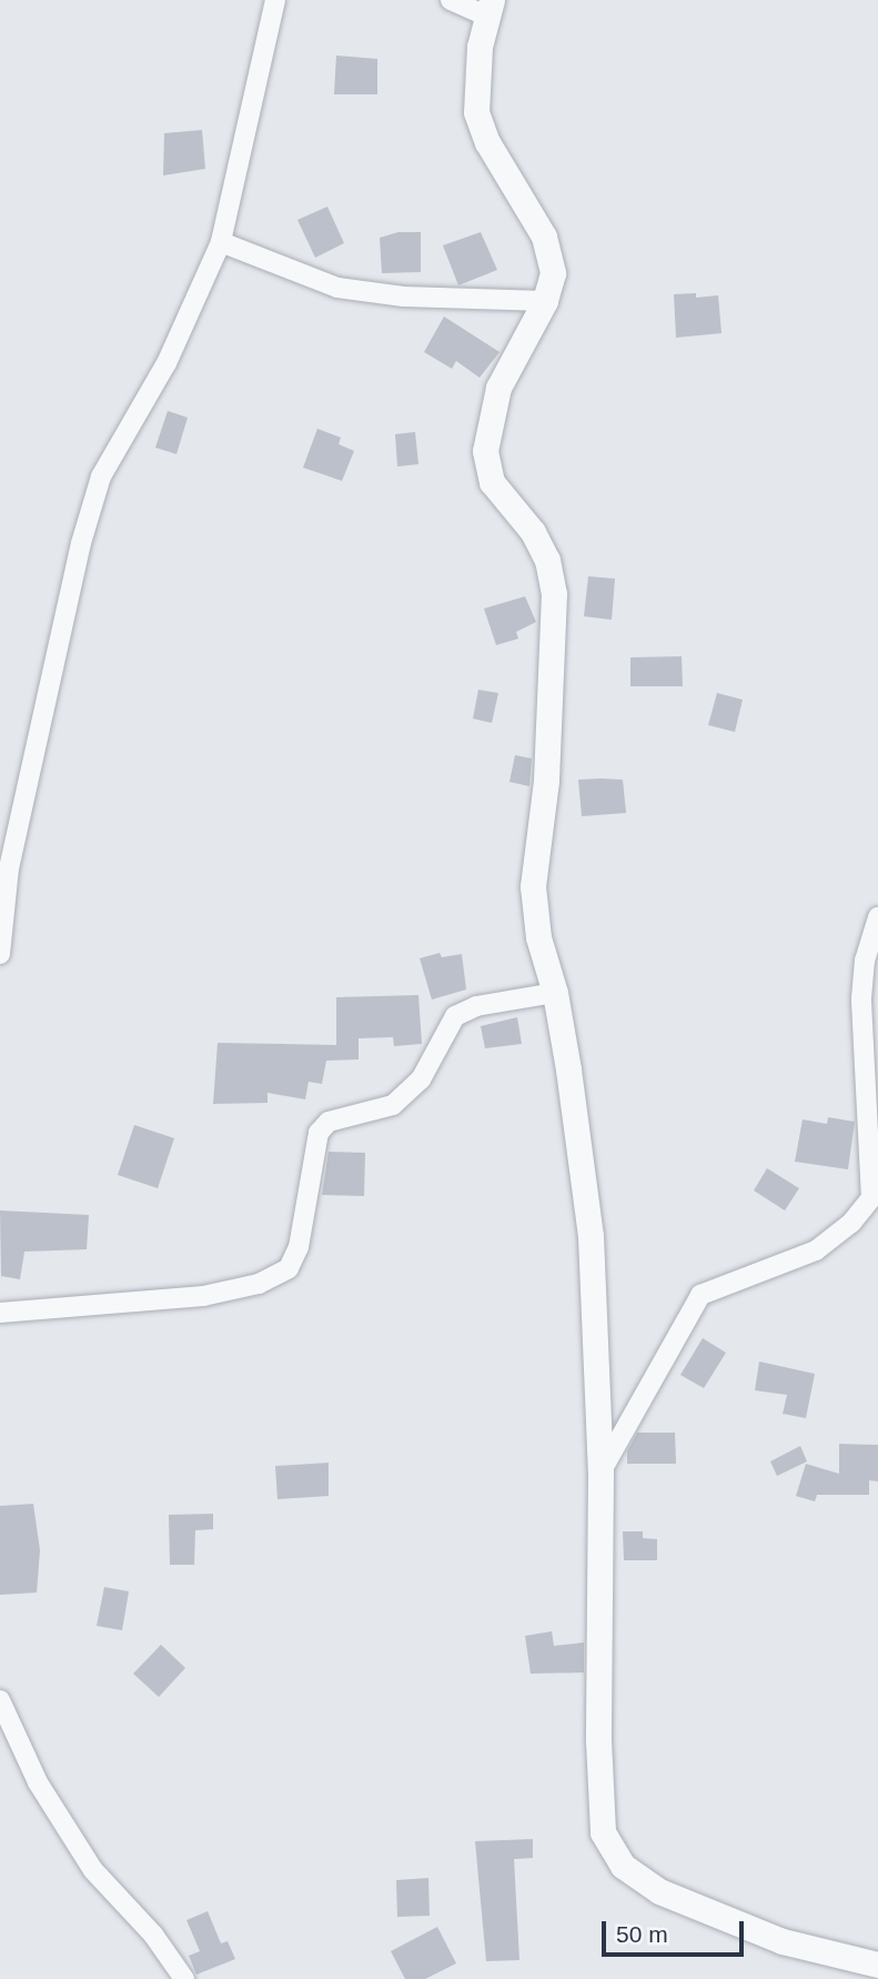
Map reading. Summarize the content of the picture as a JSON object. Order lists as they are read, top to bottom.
{
  "scale_bar": "50 m"
}
